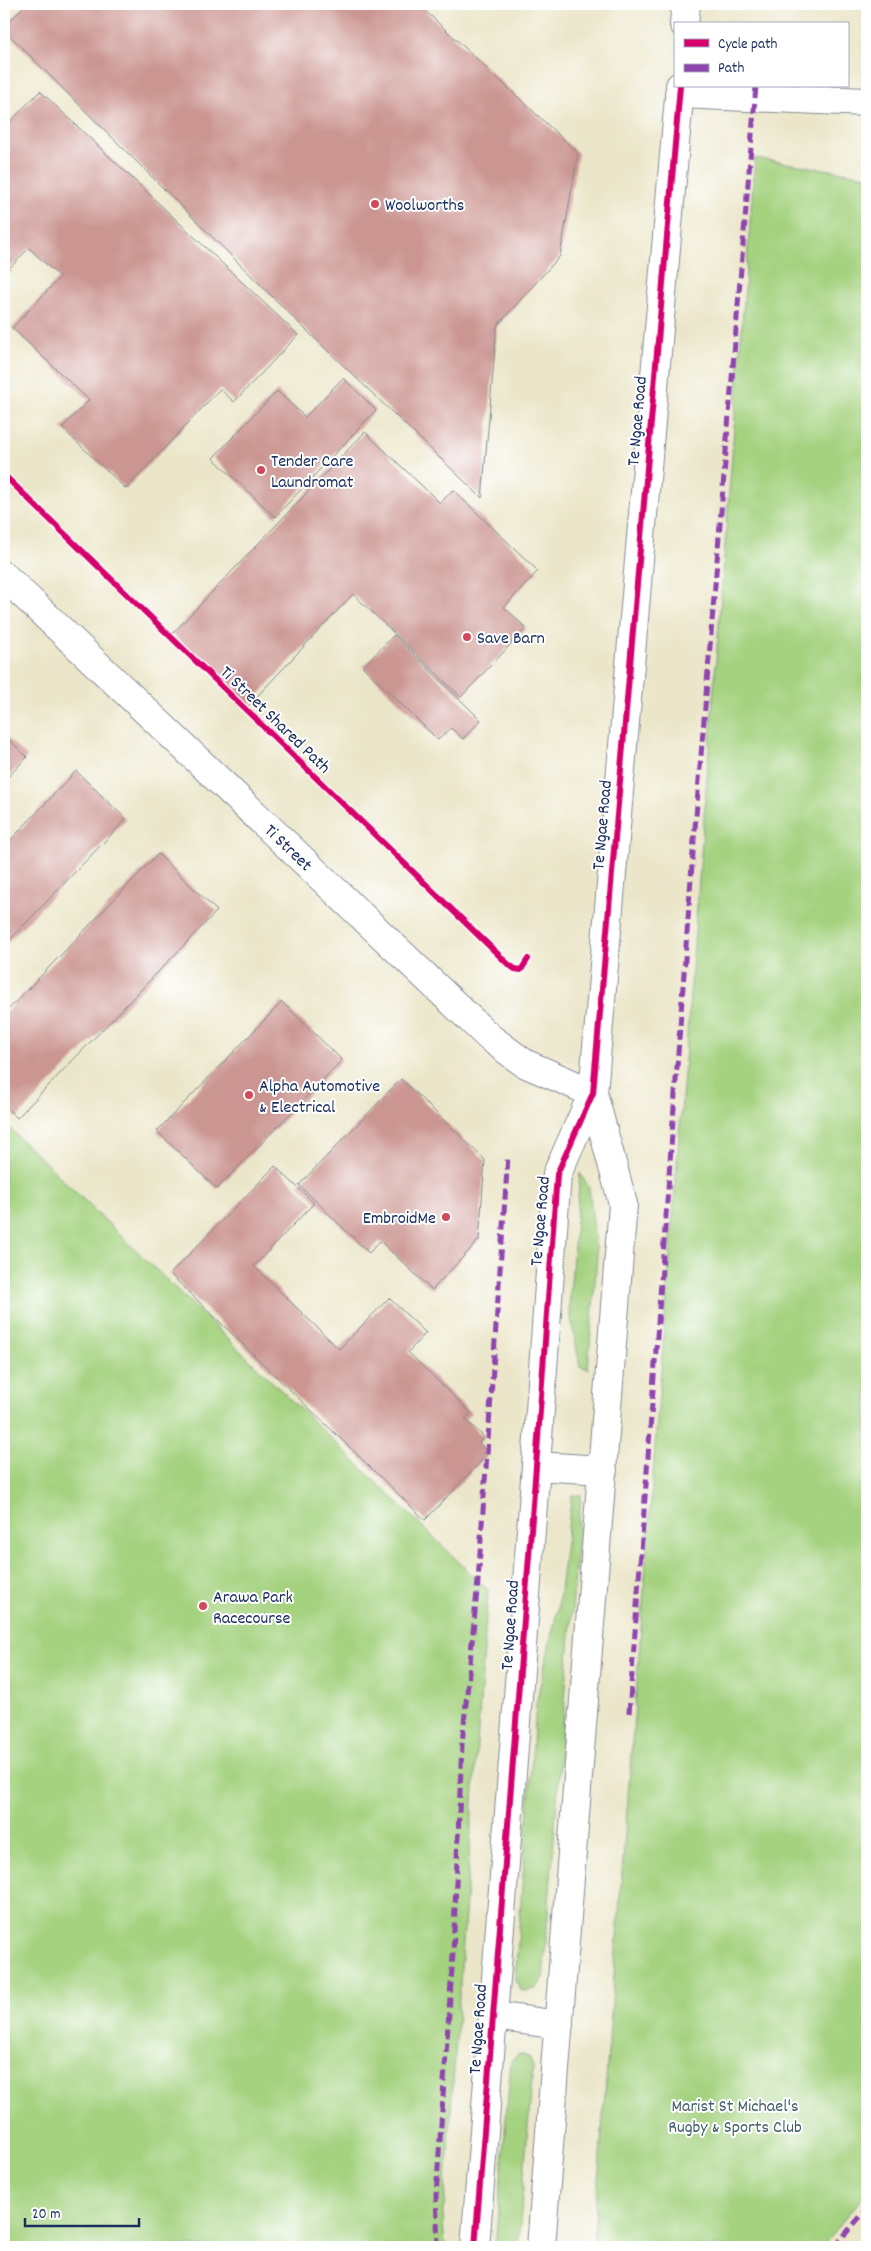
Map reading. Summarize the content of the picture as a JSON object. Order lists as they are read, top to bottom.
{
  "streets": {
    "street": ["Te Ngae Road", "Ti Street"],
    "cycle path": ["Ti Street Shared Path"]
  },
  "crossings": [
    ["Te Ngae Road", "Ti Street"]
  ],
  "parks": ["Marist St Michael's Rugby & Sports Club"],
  "places": [
    "Woolworths",
    "Tender Care Laundromat",
    "Save Barn",
    "Alpha Automotive & Electrical",
    "EmbroidMe",
    "Arawa Park Racecourse"
  ],
  "legend": ["Cycle path", "Path"],
  "scale_bar": "20 m"
}
